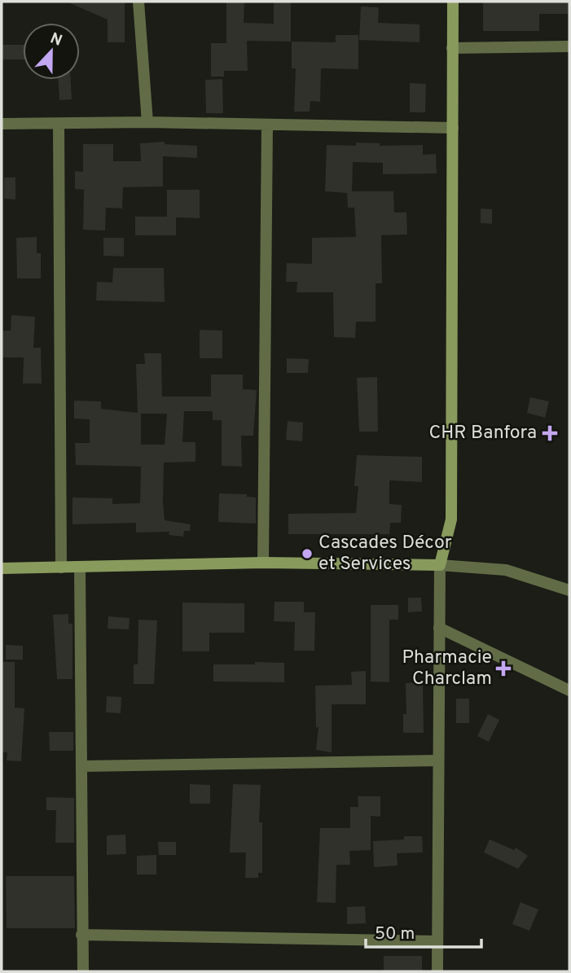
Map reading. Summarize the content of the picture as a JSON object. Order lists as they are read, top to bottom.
{
  "places": {
    "health": ["CHR Banfora", "Pharmacie Charclam"],
    "other": ["Cascades Décor et Services"]
  },
  "scale_bar": "50 m",
  "north": "top"
}
